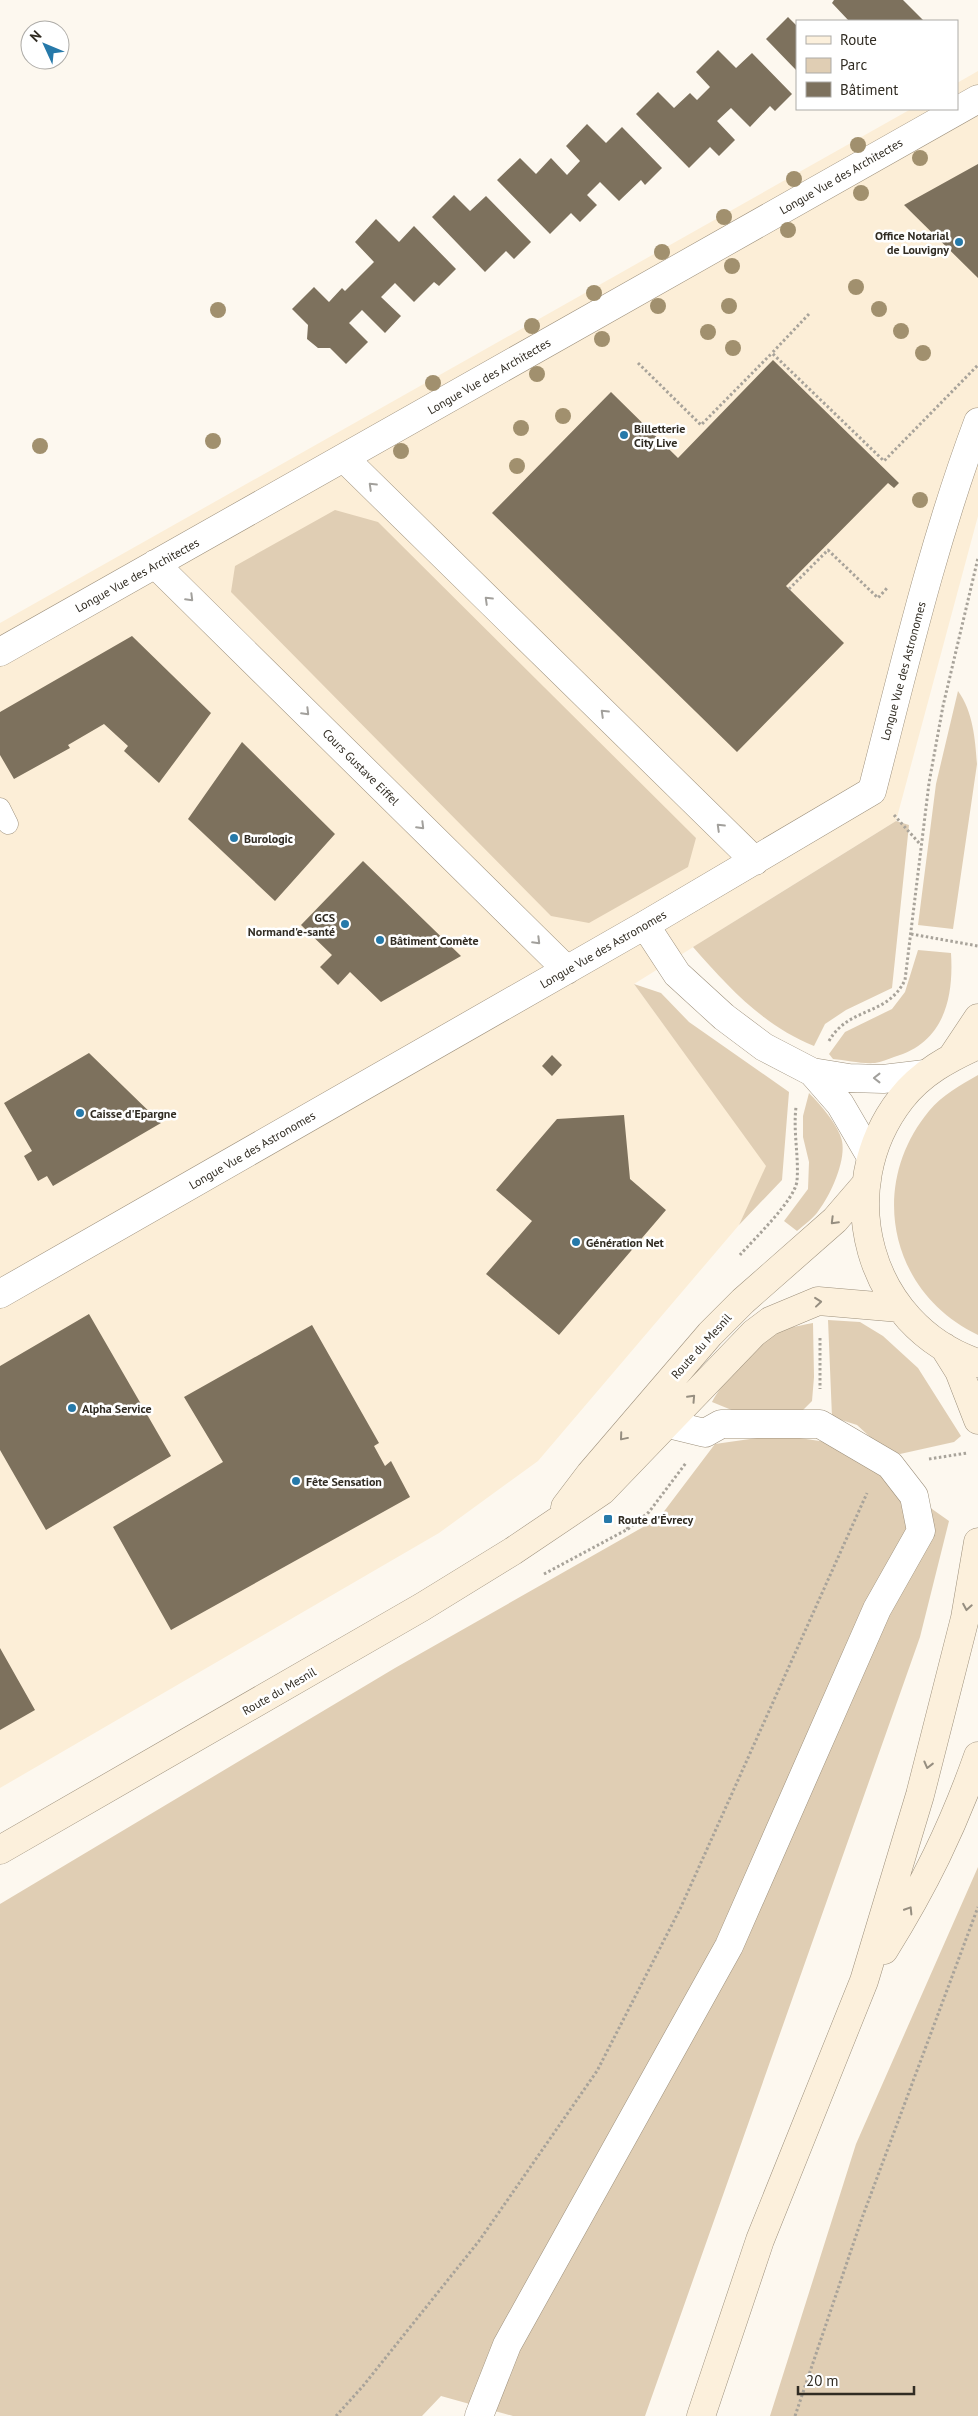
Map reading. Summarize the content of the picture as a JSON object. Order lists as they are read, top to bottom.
{
  "streets": {
    "main road": ["Route du Mesnil"],
    "street": ["Longue Vue des Architectes", "Longue Vue des Astronomes", "Cours Gustave Eiffel"]
  },
  "crossings": [
    ["Longue Vue des Architectes", "Cours Gustave Eiffel"],
    ["Longue Vue des Astronomes", "Cours Gustave Eiffel"]
  ],
  "places": {
    "other": [
      "Office Notarial de Louvigny",
      "Billetterie City Live",
      "Burologic",
      "GCS Normand'e-santé",
      "Bâtiment Comète",
      "Caisse d'Epargne",
      "Génération Net",
      "Alpha Service",
      "Fête Sensation"
    ],
    "transit": ["Route d'Évrecy"]
  },
  "legend": ["Route", "Parc", "Bâtiment"],
  "scale_bar": "20 m",
  "north": "top left"
}
